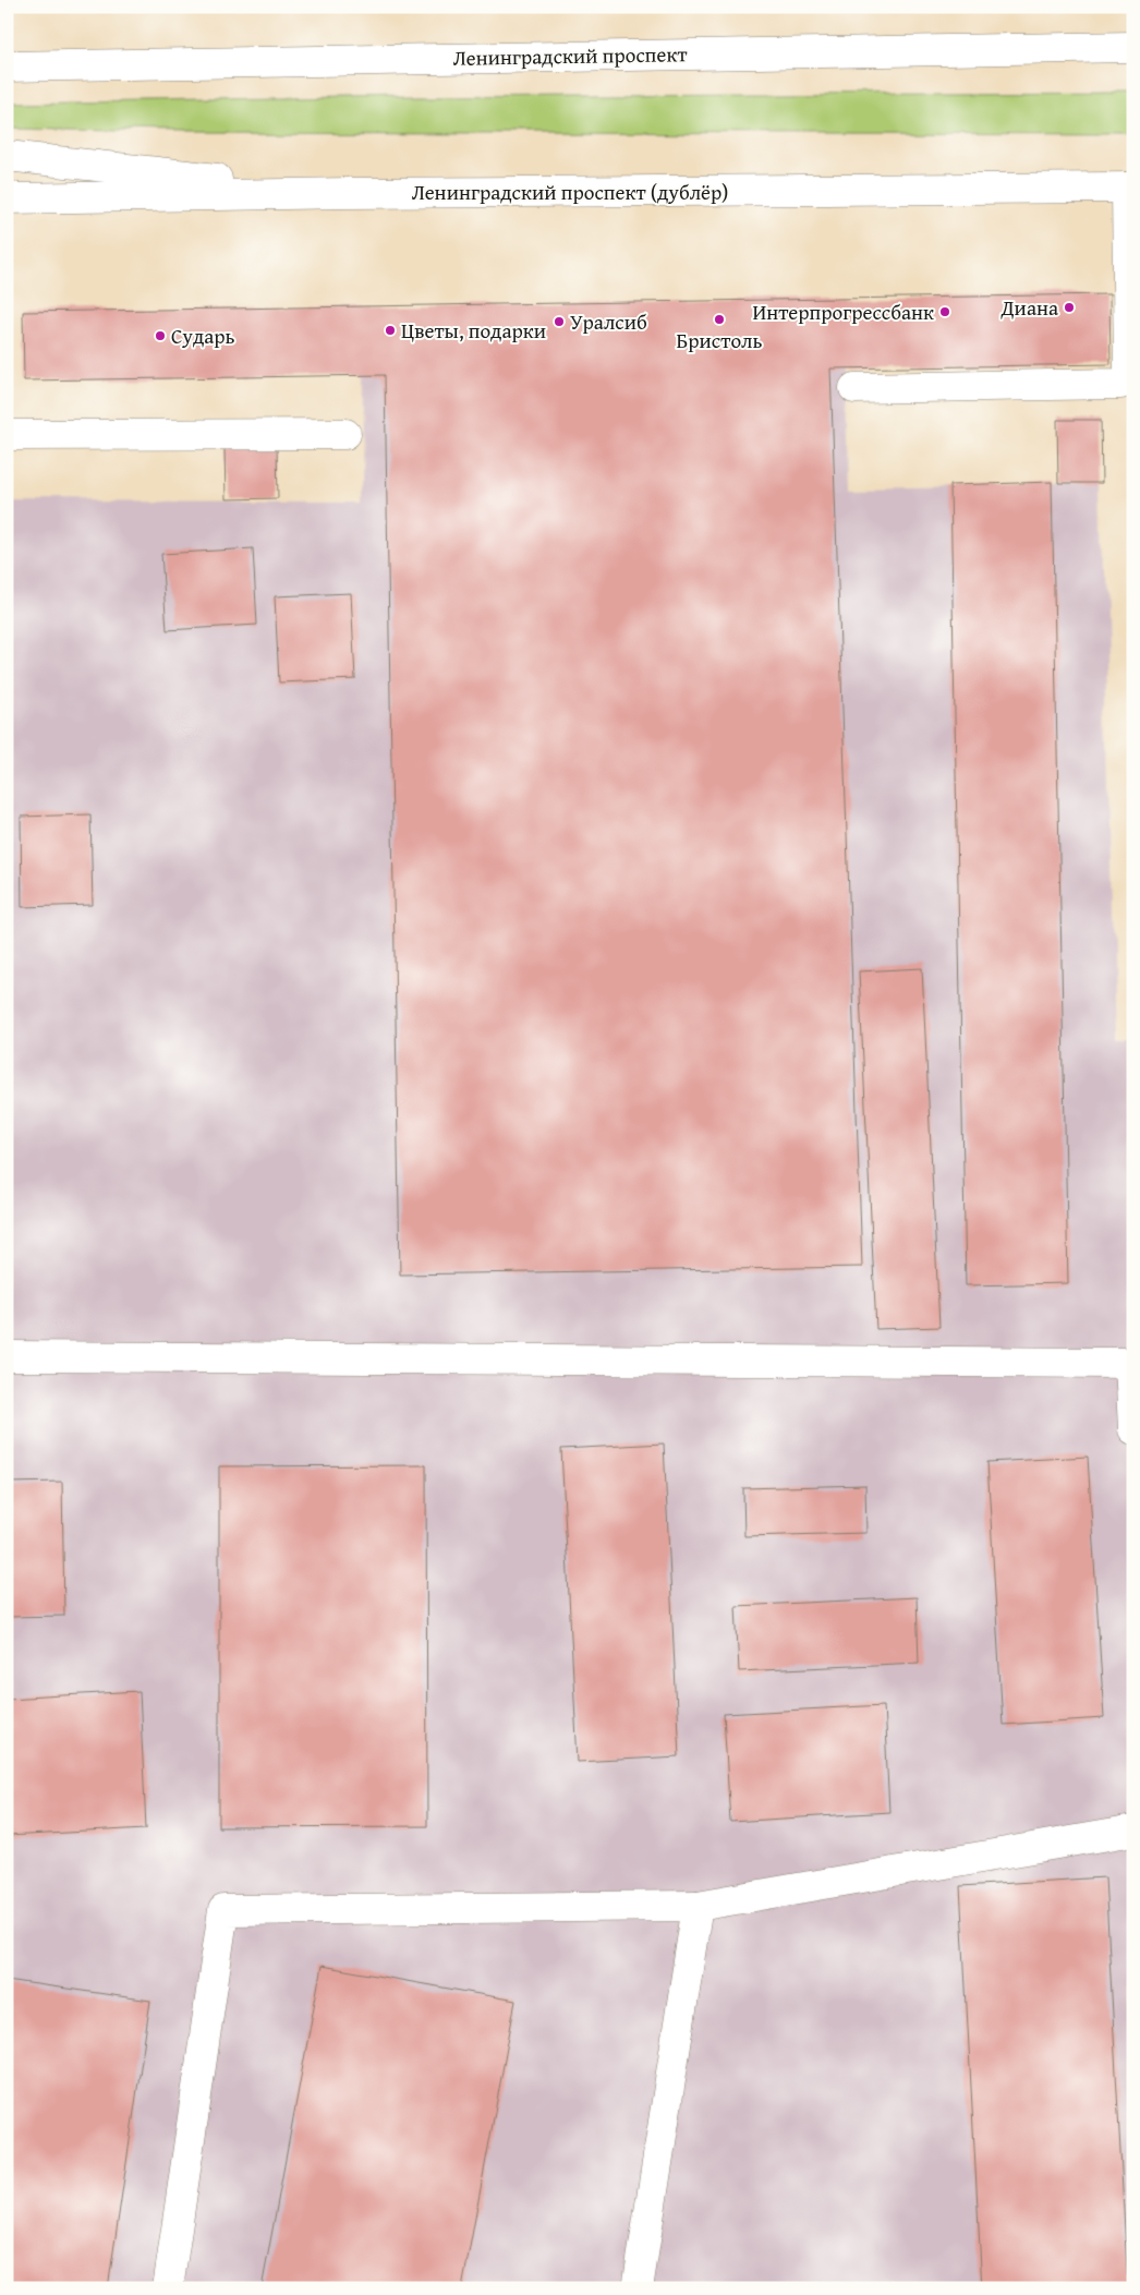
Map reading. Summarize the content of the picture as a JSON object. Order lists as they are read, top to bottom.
{
  "streets": {
    "main road": ["Ленинградский проспект", "Ленинградский проспект (дублёр)"]
  },
  "places": [
    "Диана",
    "Интерпрогрессбанк",
    "Бристоль",
    "Уралсиб",
    "Цветы, подарки",
    "Сударь"
  ]
}
